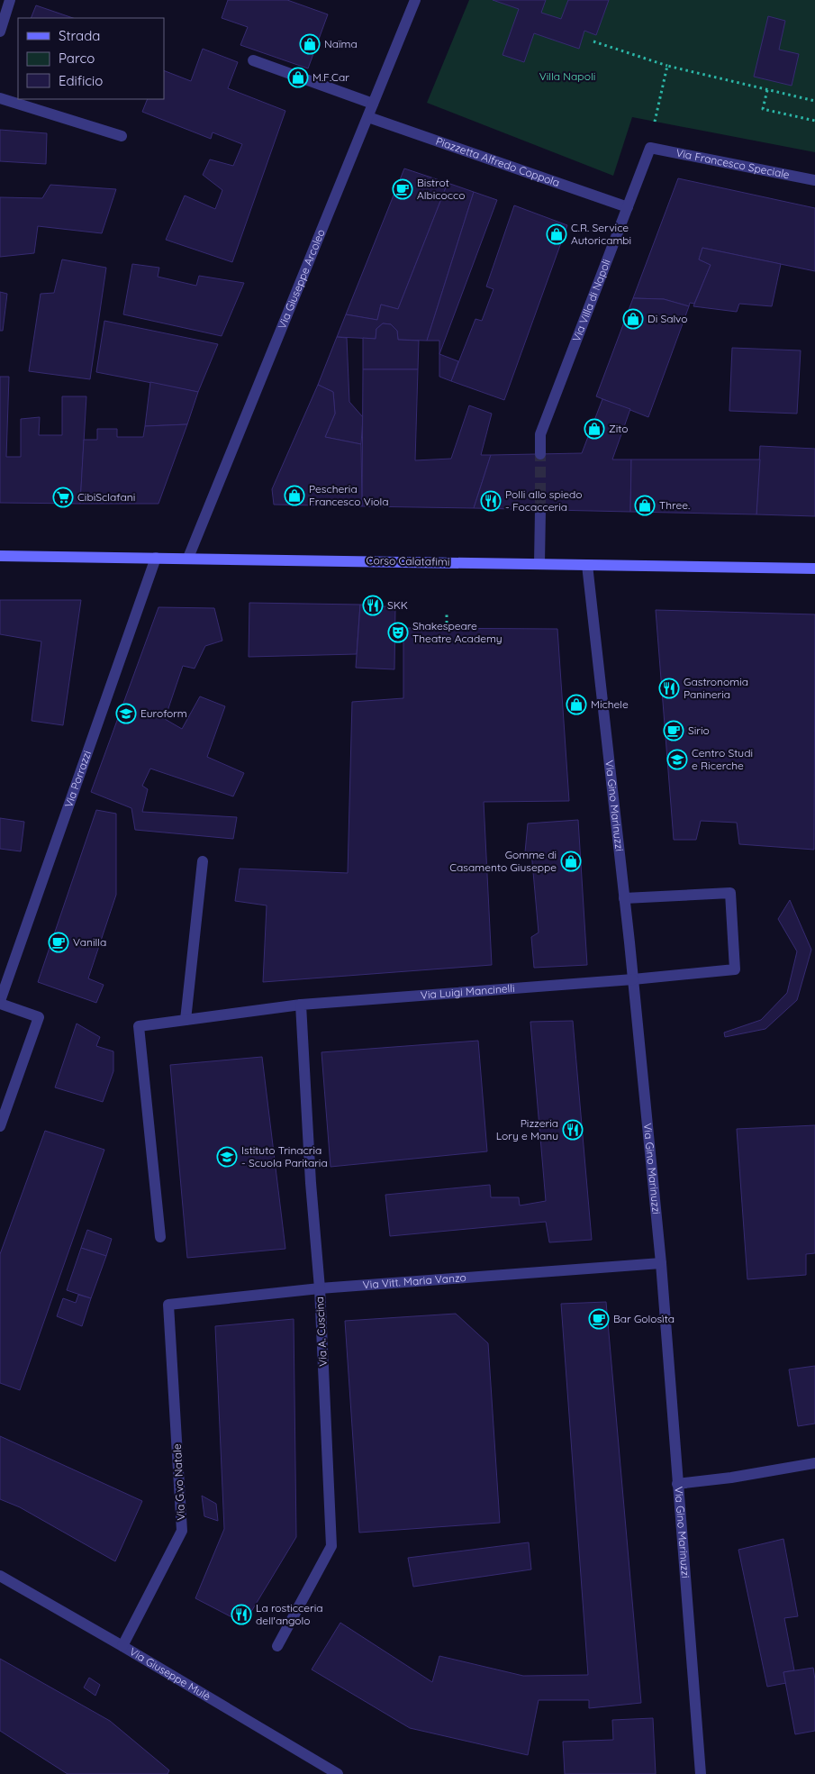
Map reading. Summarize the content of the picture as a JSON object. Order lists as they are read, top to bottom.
{
  "streets": {
    "main road": ["Corso Calatafimi"],
    "street": [
      "Piazzetta Alfredo Coppola",
      "Via Francesco Speciale",
      "Via Giuseppe Arcoleo",
      "Via Villa di Napoli",
      "Via Porrazzi",
      "Via Gino Marinuzzi",
      "Via Luigi Mancinelli",
      "Via Vitt. Maria Vanzo",
      "Via A. Cuscina",
      "Via G.vo Natale",
      "Via Giuseppe Mulè"
    ]
  },
  "crossings": [
    ["Piazzetta Alfredo Coppola", "Via Giuseppe Arcoleo"],
    ["Piazzetta Alfredo Coppola", "Via Villa di Napoli"],
    ["Via Francesco Speciale", "Via Villa di Napoli"],
    ["Via Giuseppe Arcoleo", "Corso Calatafimi"],
    ["Corso Calatafimi", "Via Porrazzi"],
    ["Corso Calatafimi", "Via Gino Marinuzzi"],
    ["Via Gino Marinuzzi", "Via Luigi Mancinelli"],
    ["Via Gino Marinuzzi", "Via Vitt. Maria Vanzo"],
    ["Via Luigi Mancinelli", "Via A. Cuscina"],
    ["Via Vitt. Maria Vanzo", "Via A. Cuscina"],
    ["Via Vitt. Maria Vanzo", "Via G.vo Natale"],
    ["Via G.vo Natale", "Via Giuseppe Mulè"]
  ],
  "parks": ["Villa Napoli"],
  "places": {
    "shop": [
      "Naïma",
      "M.F.Car",
      "C.R. Service Autoricambi",
      "Di Salvo",
      "Zito",
      "Pescheria Francesco Viola",
      "Three.",
      "Michele",
      "Gomme di Casamento Giuseppe"
    ],
    "cafe": [
      "Bistrot Albicocco",
      "Sirio",
      "Vanilla",
      "Bar Golosìta"
    ],
    "supermarket": ["CibiSclafani"],
    "restaurant": [
      "Polli allo spiedo - Focacceria",
      "SKK",
      "Gastronomia Panineria",
      "Pizzeria Lory e Manu",
      "La rosticceria dell'angolo"
    ],
    "theatre": ["Shakespeare Theatre Academy"],
    "school or university": ["Euroform", "Centro Studi e Ricerche", "Istituto Trinacria - Scuola Paritaria"]
  },
  "legend": ["Strada", "Parco", "Edificio"]
}
